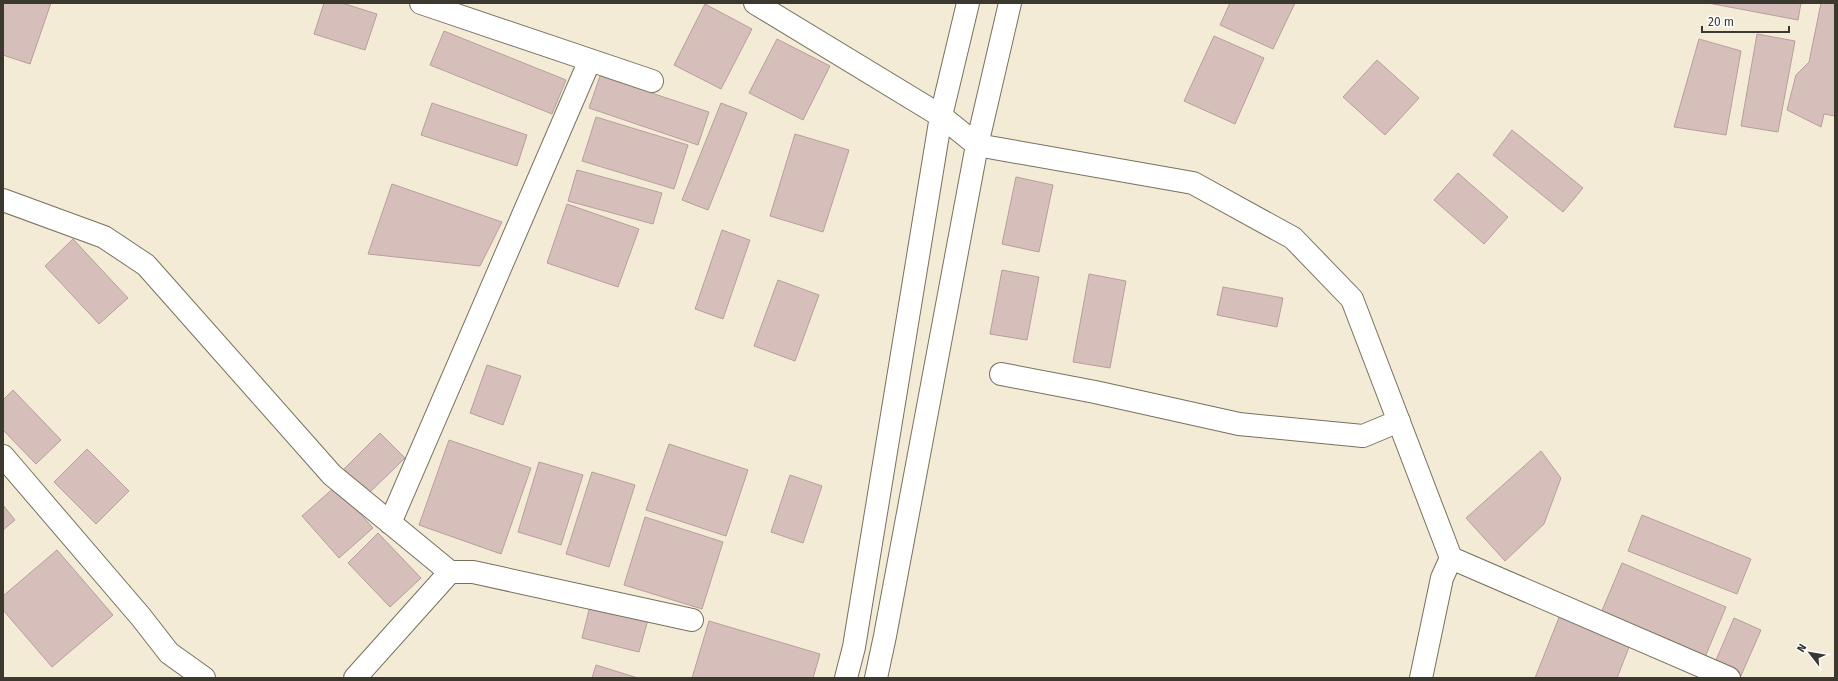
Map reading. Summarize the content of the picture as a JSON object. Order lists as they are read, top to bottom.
{
  "scale_bar": "20 m",
  "north": "top left"
}
